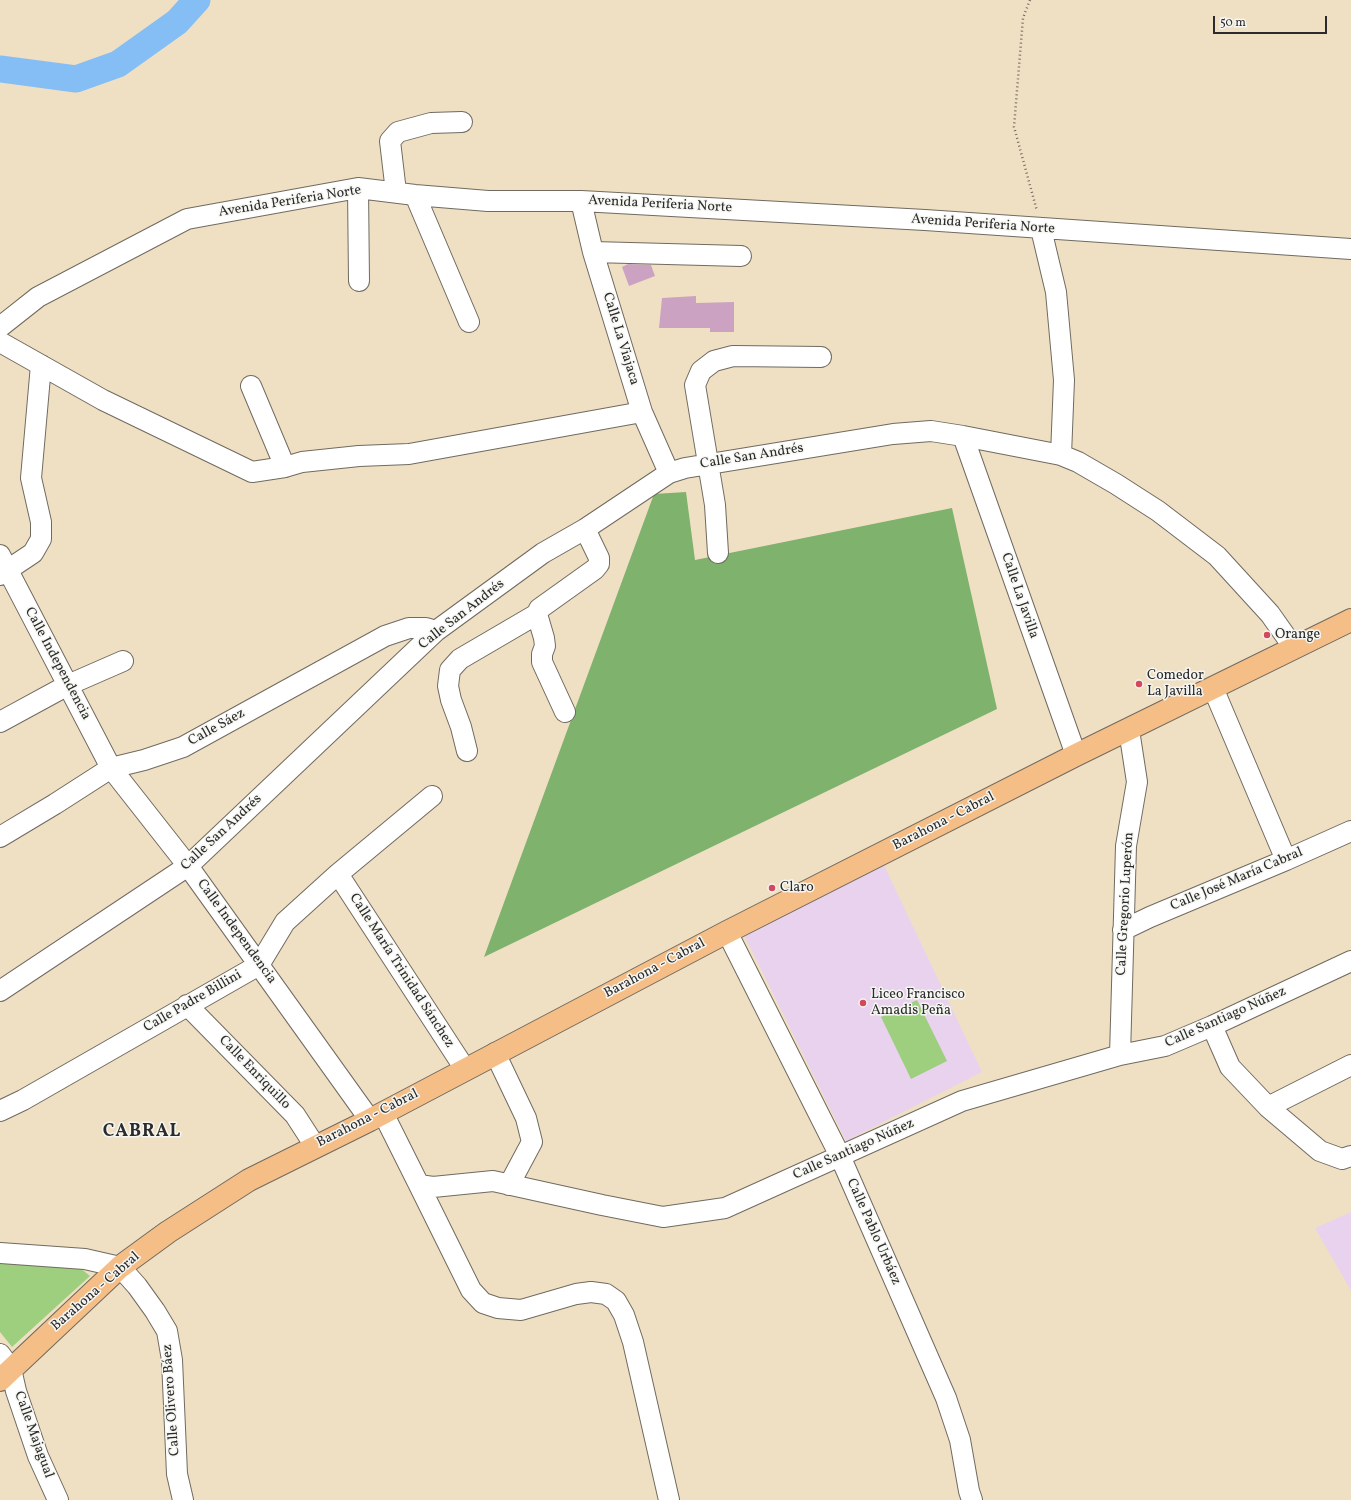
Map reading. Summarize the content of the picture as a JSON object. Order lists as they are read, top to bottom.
{
  "streets": {
    "main road": ["Barahona - Cabral"],
    "street": [
      "Avenida Periferia Norte",
      "Calle La Viajaca",
      "Calle San Andrés",
      "Calle La Javilla",
      "Calle Independencia",
      "Calle Sáez",
      "Calle José María Cabral",
      "Calle Gregorio Luperón",
      "Calle María Trinidad Sánchez",
      "Calle Padre Billini",
      "Calle Santiago Núñez",
      "Calle Enriquillo",
      "Calle Pablo Urbáez",
      "Calle Olivero Báez",
      "Calle Majagual"
    ]
  },
  "crossings": [
    ["Avenida Periferia Norte", "Calle La Viajaca"],
    ["Calle La Viajaca", "Calle San Andrés"],
    ["Calle San Andrés", "Calle La Javilla"],
    ["Calle San Andrés", "Calle Independencia"],
    ["Calle San Andrés", "Calle Sáez"],
    ["Calle San Andrés", "Barahona - Cabral"],
    ["Calle La Javilla", "Barahona - Cabral"],
    ["Calle Independencia", "Calle Sáez"],
    ["Calle Independencia", "Barahona - Cabral"],
    ["Calle Independencia", "Calle Padre Billini"],
    ["Barahona - Cabral", "Calle Gregorio Luperón"],
    ["Barahona - Cabral", "Calle María Trinidad Sánchez"],
    ["Barahona - Cabral", "Calle Enriquillo"],
    ["Barahona - Cabral", "Calle Pablo Urbáez"],
    ["Barahona - Cabral", "Calle Olivero Báez"],
    ["Barahona - Cabral", "Calle Majagual"],
    ["Calle José María Cabral", "Calle Gregorio Luperón"],
    ["Calle Gregorio Luperón", "Calle Santiago Núñez"],
    ["Calle María Trinidad Sánchez", "Calle Padre Billini"],
    ["Calle Padre Billini", "Calle Enriquillo"],
    ["Calle Santiago Núñez", "Calle Pablo Urbáez"]
  ],
  "districts": ["CABRAL"],
  "places": [
    "Orange",
    "Comedor La Javilla",
    "Claro",
    "Liceo Francisco Amadis Peña"
  ],
  "scale_bar": "50 m"
}
